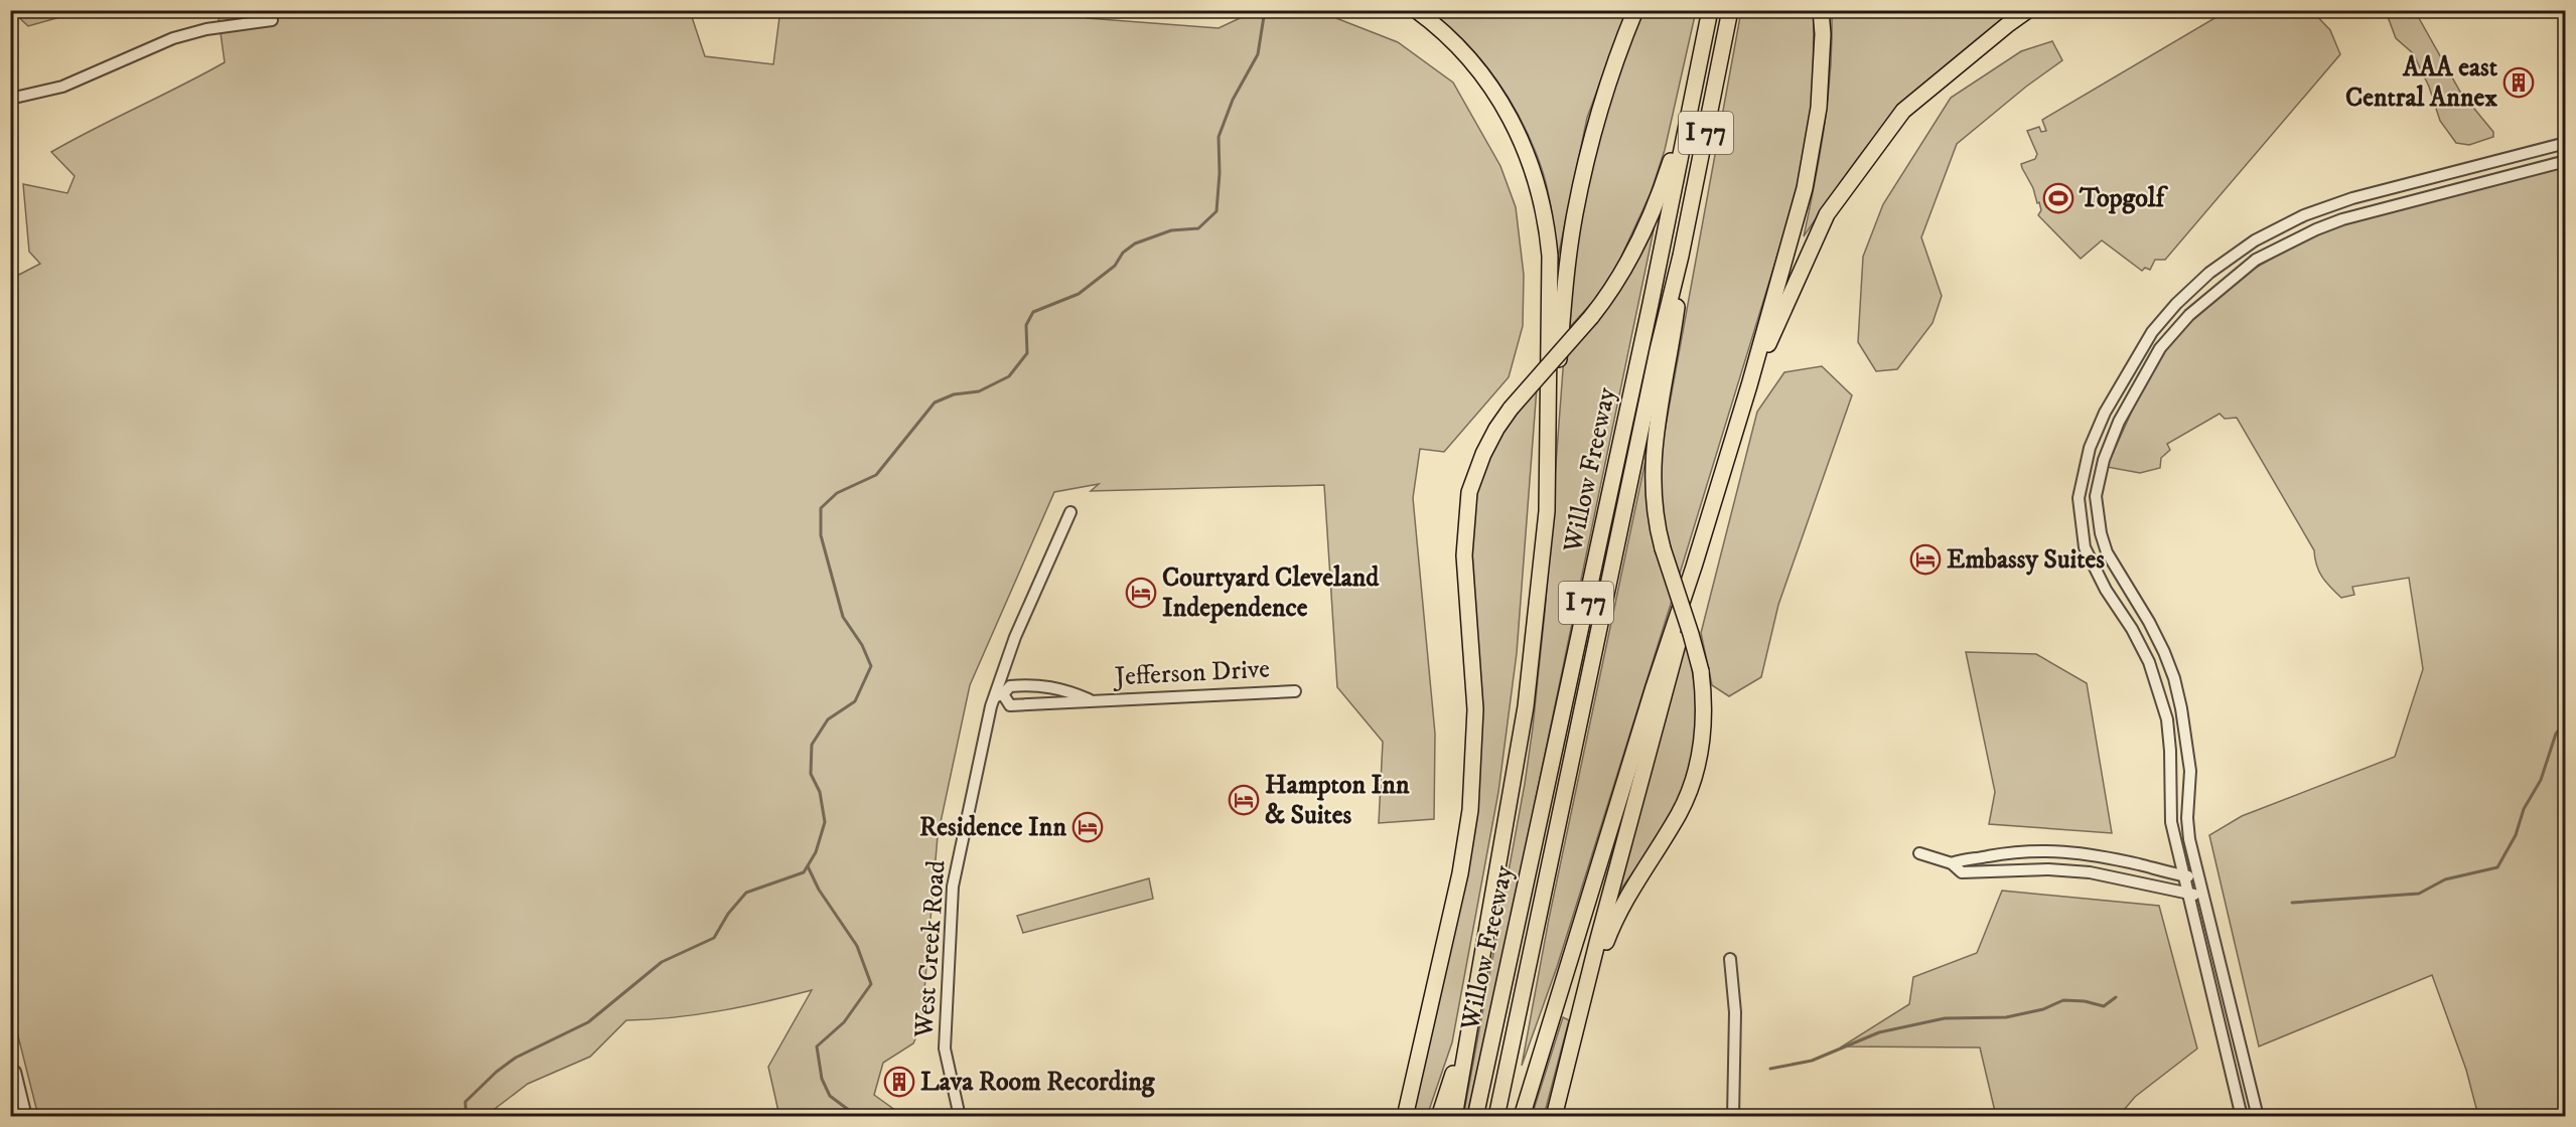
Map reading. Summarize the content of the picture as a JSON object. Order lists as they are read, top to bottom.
{
  "streets": {
    "highway": ["I 77", "Willow Freeway"],
    "street": ["Jefferson Drive", "West Creek Road"]
  },
  "crossings": [
    ["Jefferson Drive", "West Creek Road"]
  ],
  "places": {
    "building": ["AAA east Central Annex", "Lava Room Recording"],
    "sports": ["Topgolf"],
    "hotel": [
      "Embassy Suites",
      "Courtyard Cleveland Independence",
      "Hampton Inn & Suites",
      "Residence Inn"
    ]
  }
}
